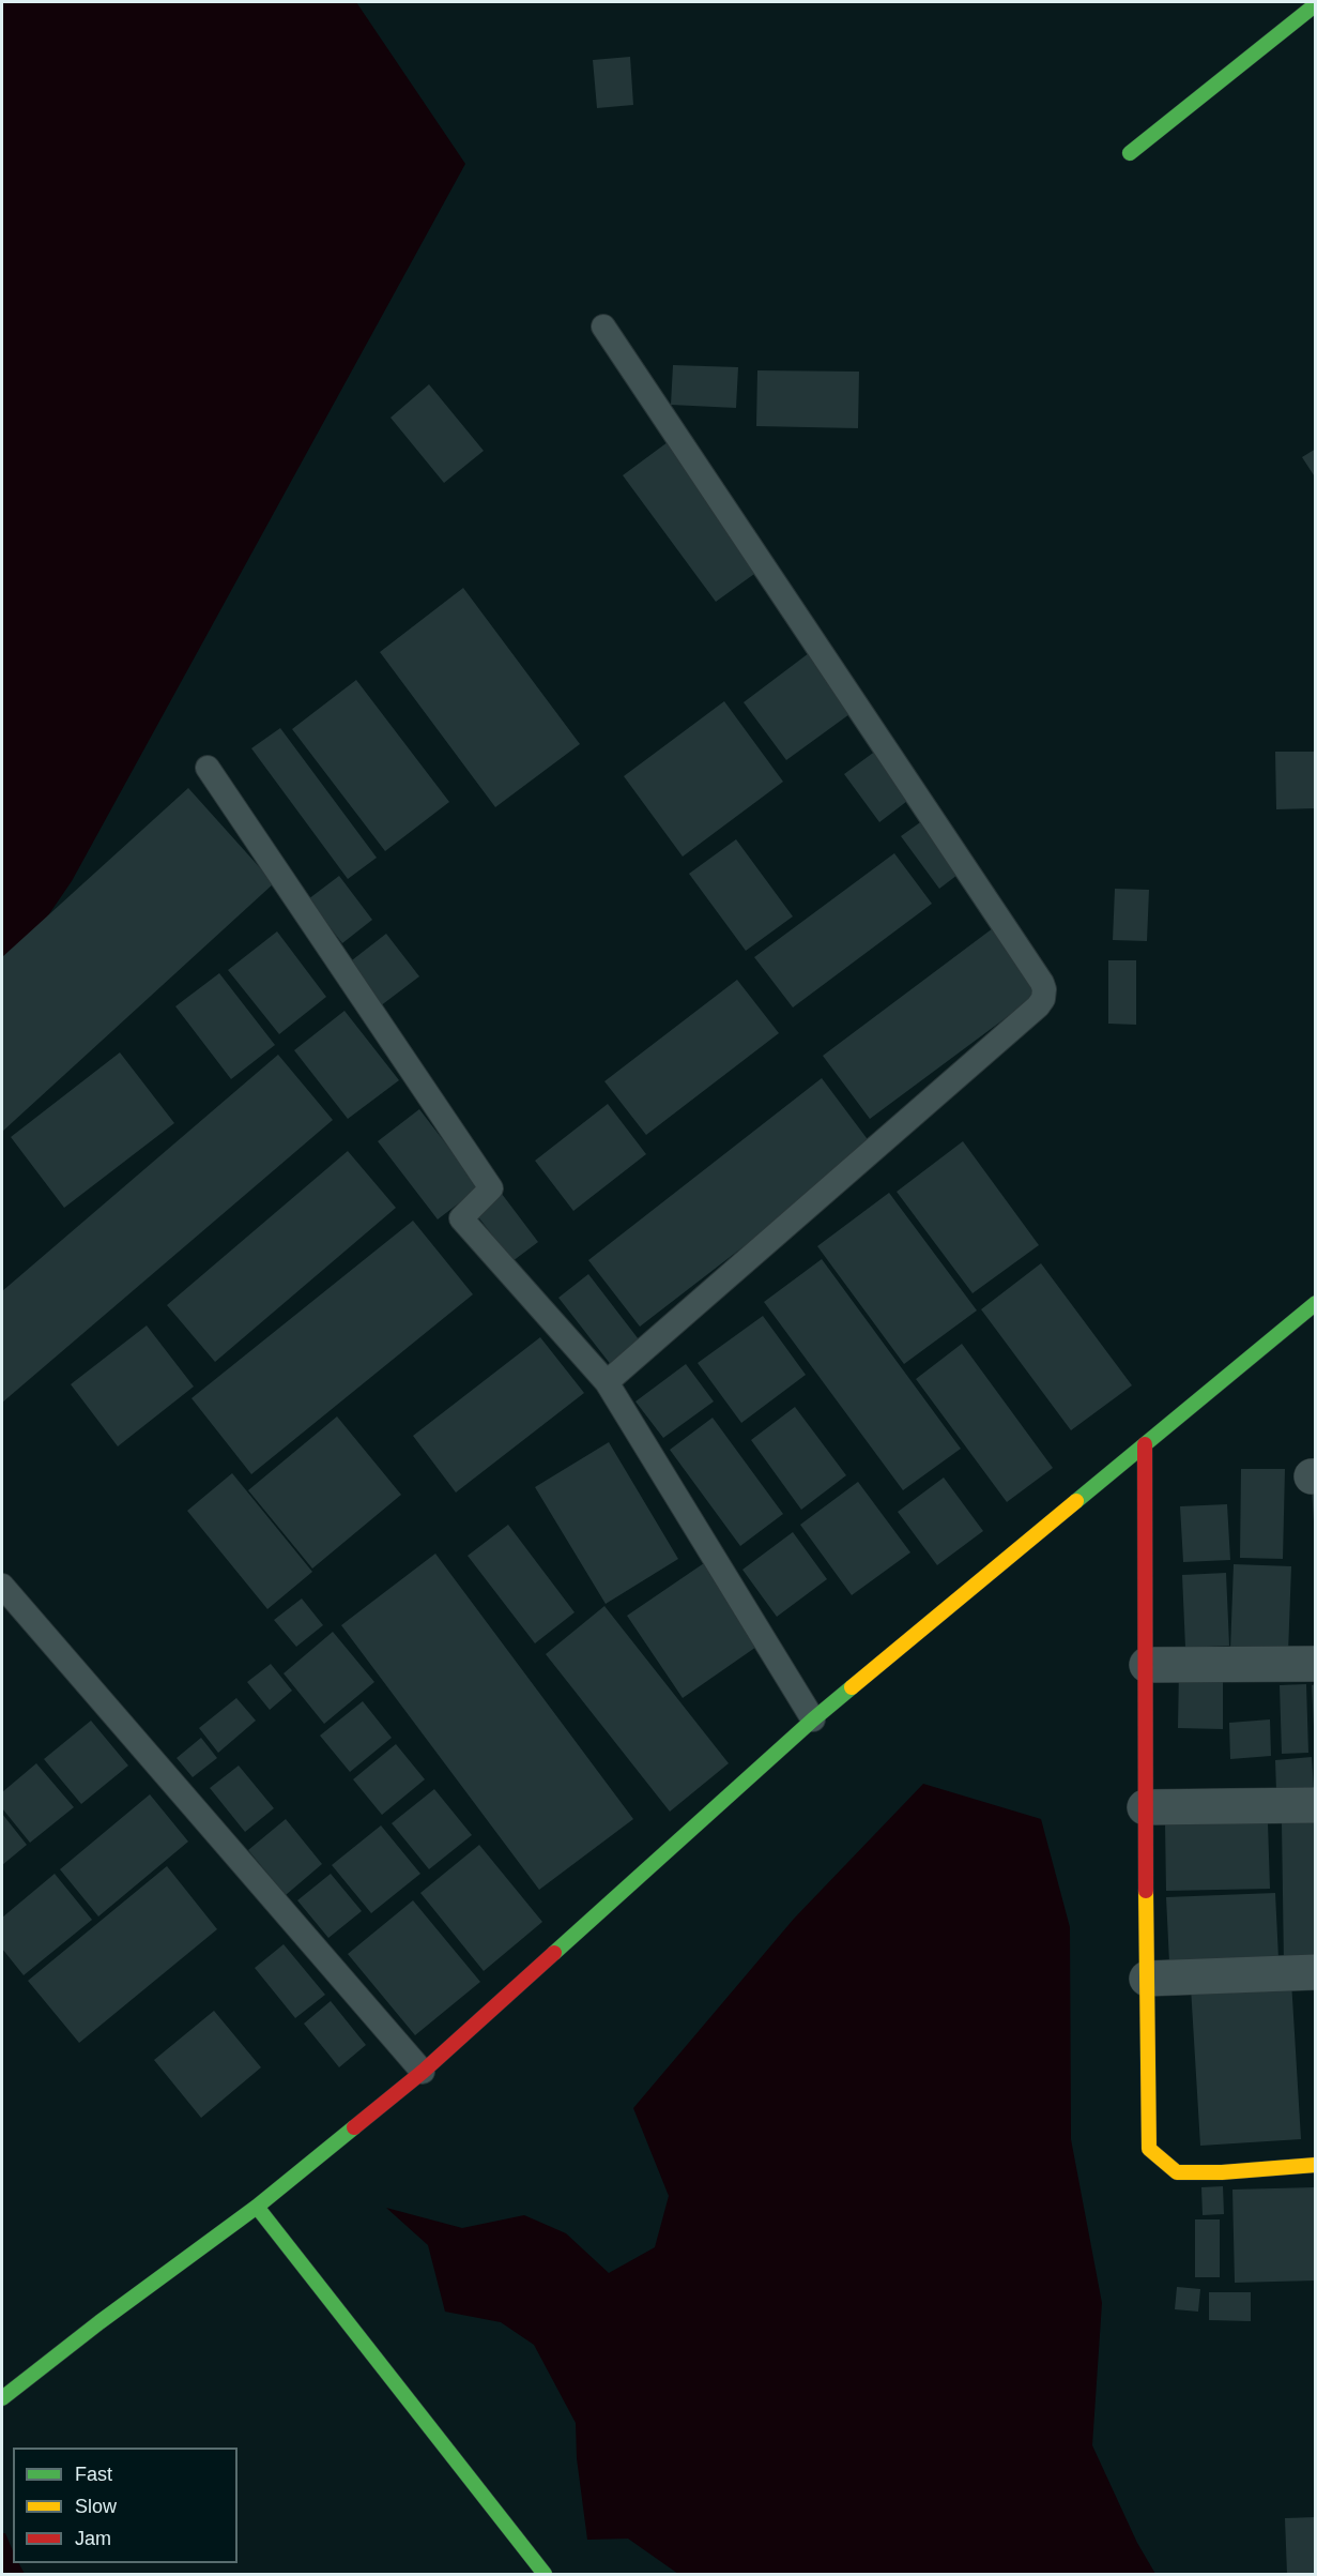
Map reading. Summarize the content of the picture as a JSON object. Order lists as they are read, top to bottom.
{
  "legend": ["Fast", "Slow", "Jam"]
}
